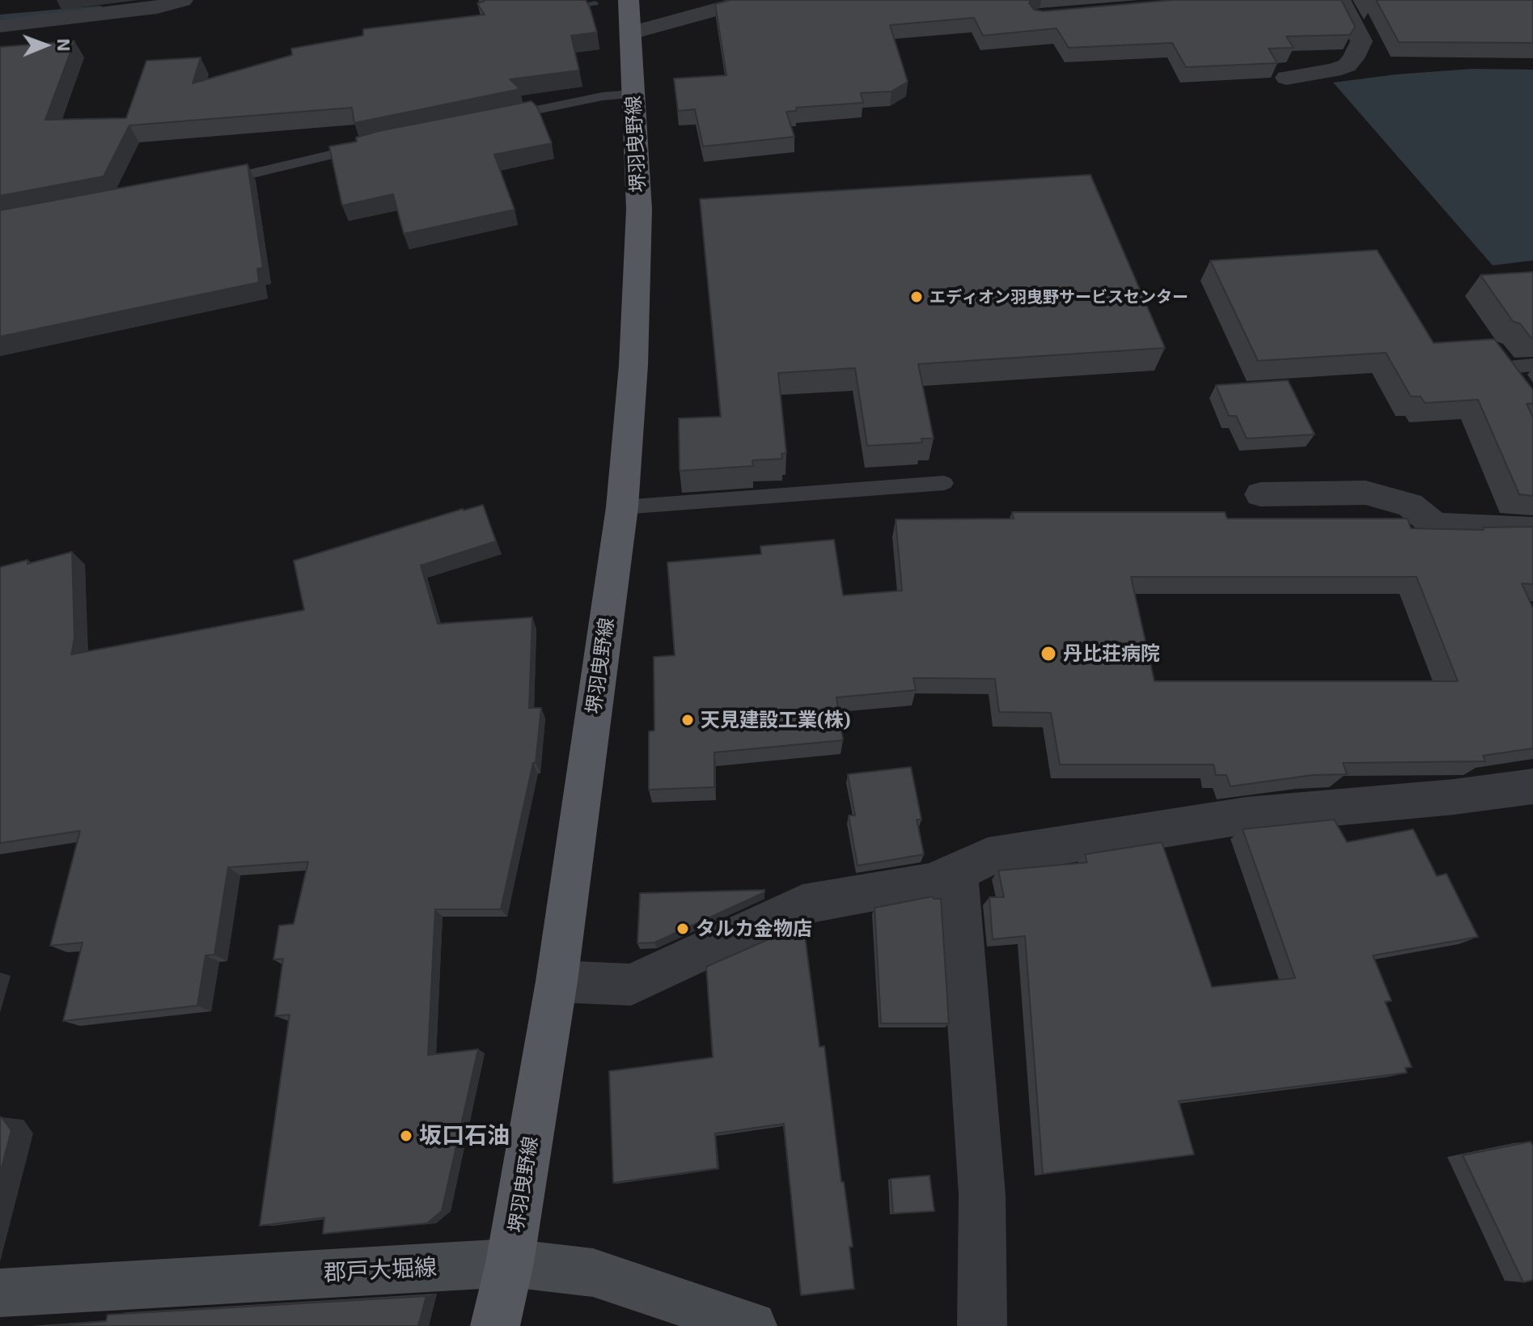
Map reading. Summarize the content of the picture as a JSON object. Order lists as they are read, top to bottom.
{
  "streets": {
    "main road": ["堺羽曳野線", "郡戸大堀線"]
  },
  "crossings": [
    ["堺羽曳野線", "郡戸大堀線"]
  ],
  "places": [
    "エディオン羽曳野サービスセンター",
    "丹比荘病院",
    "天見建設工業(株)",
    "タルカ金物店",
    "坂口石油"
  ],
  "north": "right"
}
